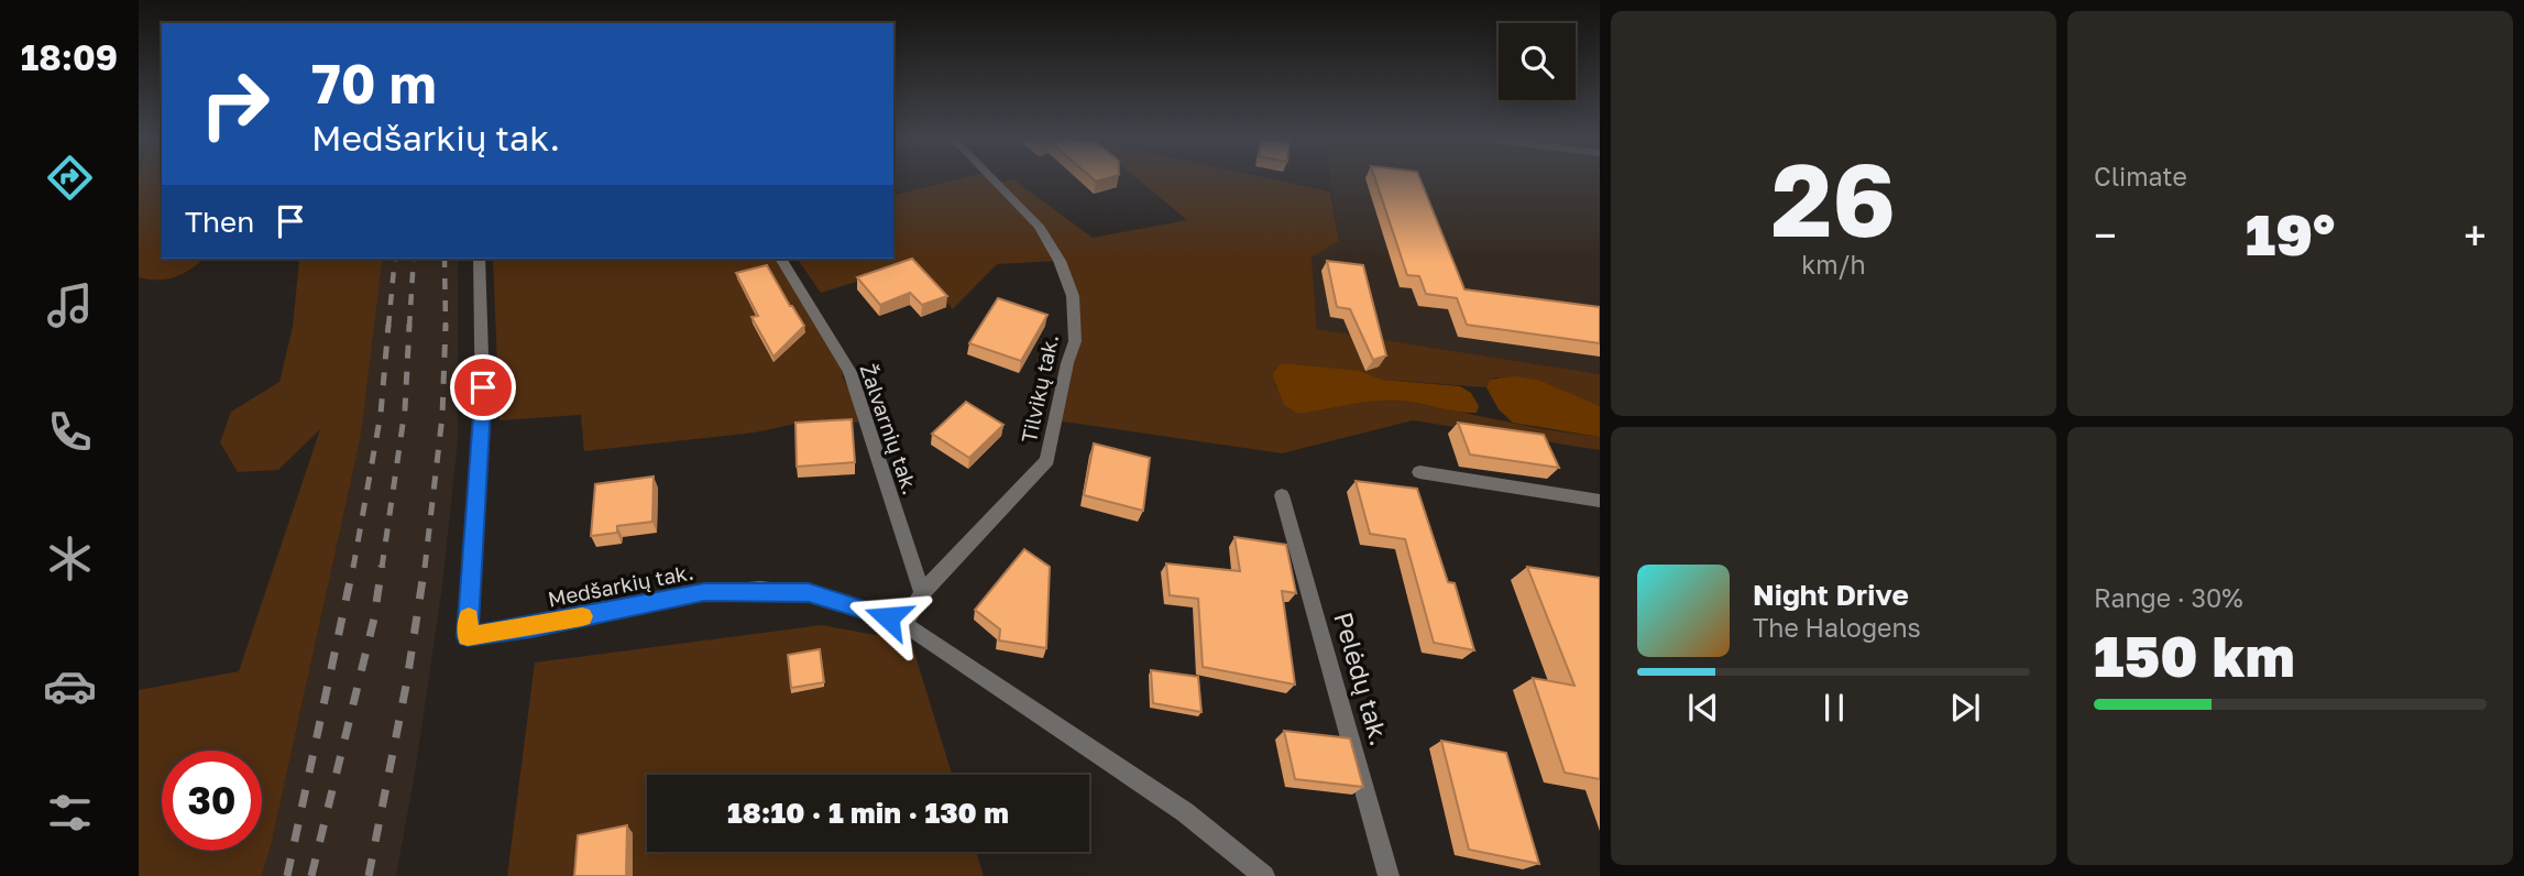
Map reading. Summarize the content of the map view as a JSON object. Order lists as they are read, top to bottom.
{
  "streets": {
    "street": [
      "Tilvikų tak.",
      "Žalvarnių tak.",
      "Medšarkių tak.",
      "Pelėdų tak."
    ]
  },
  "crossings": [
    ["Tilvikų tak.", "Žalvarnių tak."]
  ],
  "page": {
    "tabs": "18:09",
    "tile": [
      ["26", "km/h"],
      "Climate",
      ["Range · 30%", "150 km"]
    ],
    "turn": ["70 m", "Medšarkių tak."],
    "then": "Then",
    "heat": ["−", "19°", "+"],
    "song": ["Night Drive", "The Halogens"],
    "limit": "30",
    "trip": "18:10 · 1 min · 130 m"
  }
}
